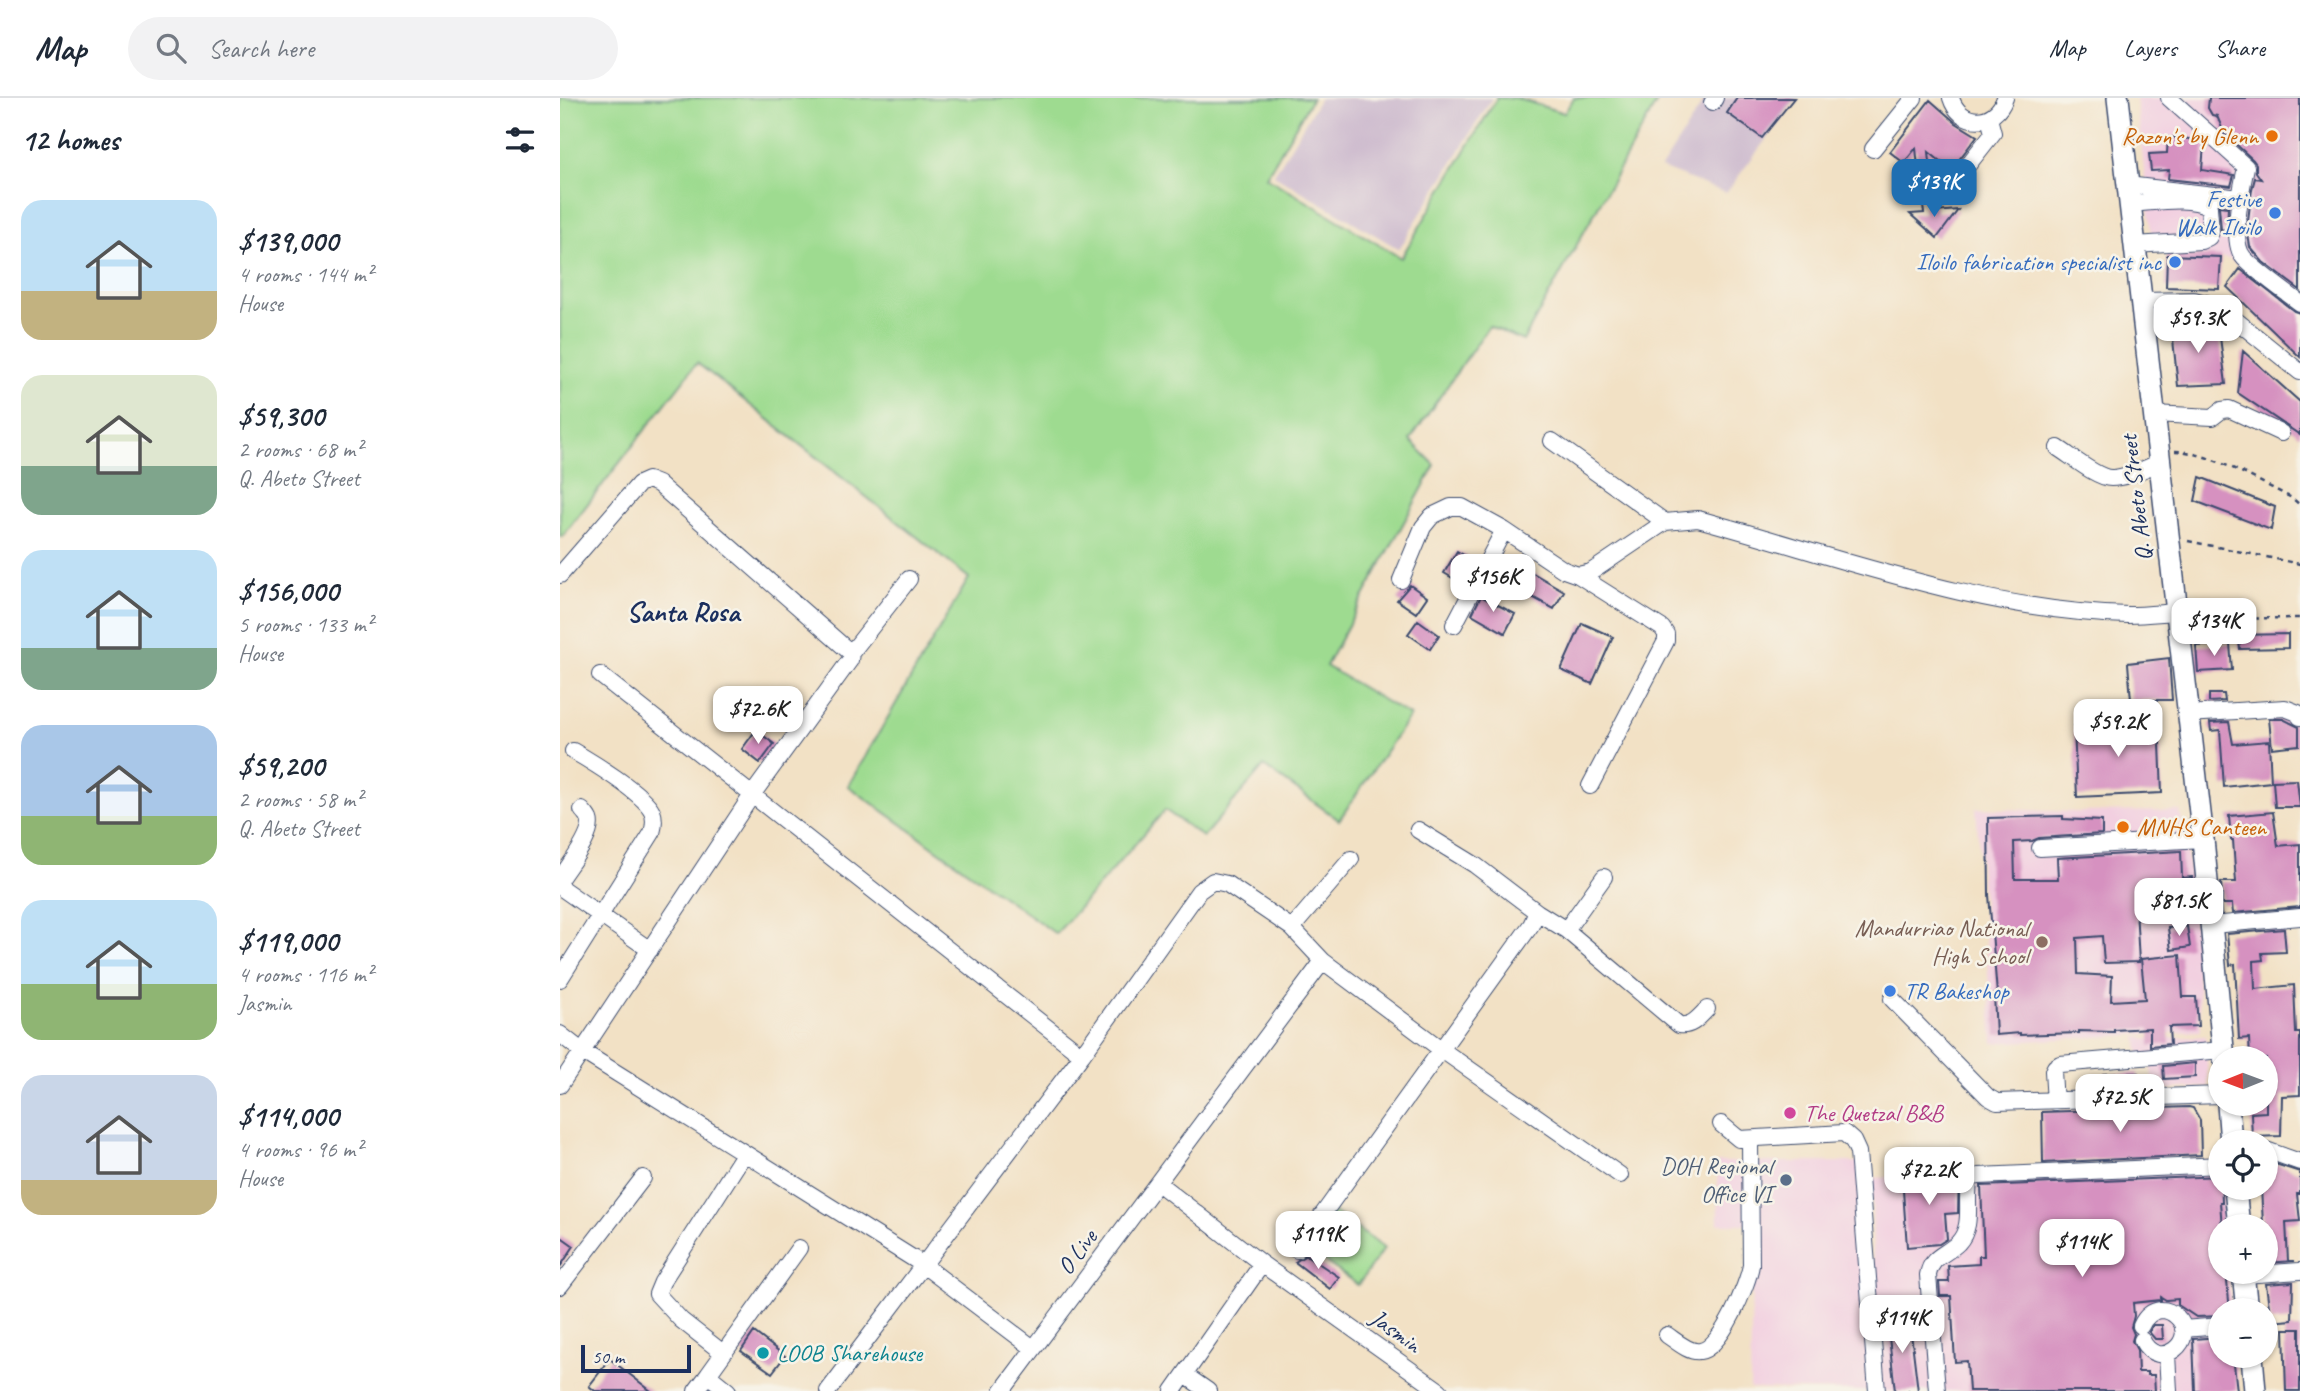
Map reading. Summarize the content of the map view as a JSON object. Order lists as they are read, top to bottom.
{
  "streets": {
    "main road": ["Q. Abeto Street"],
    "street": ["O Live", "Jasmin"]
  },
  "crossings": [
    ["O Live", "Jasmin"]
  ],
  "districts": ["Santa Rosa"],
  "places": [
    "Razon's by Glenn",
    "Festive Walk Iloilo",
    "Iloilo fabrication specialist inc",
    "MNHS Canteen",
    "Mandurriao National High School",
    "TR Bakeshop",
    "The Quetzal B&B",
    "DOH Regional Office VI",
    "LOOB Sharehouse"
  ],
  "scale_bar": "50 m",
  "north": "left",
  "page": {
    "header": "Map",
    "search": "Search here",
    "nav": ["Map", "Layers", "Share"],
    "heading": "12 homes",
    "price": [
      "$139K",
      "$59.3K",
      "$156K",
      "$134K",
      "$72.6K",
      "$59.2K",
      "$81.5K",
      "$72.5K",
      "$72.2K",
      "$119K",
      "$114K",
      "$114K"
    ],
    "list": [
      {
        "name": "$139,000",
        "note": "4 rooms · 144 m² · House"
      },
      {
        "name": "$59,300",
        "note": "2 rooms · 68 m² · Q. Abeto Street"
      },
      {
        "name": "$156,000",
        "note": "5 rooms · 133 m² · House"
      },
      {
        "name": "$59,200",
        "note": "2 rooms · 58 m² · Q. Abeto Street"
      },
      {
        "name": "$119,000",
        "note": "4 rooms · 116 m² · Jasmin"
      },
      {
        "name": "$114,000",
        "note": "4 rooms · 96 m² · House"
      }
    ],
    "map_buttons": ["+", "−"],
    "scale": "50 m"
  }
}
